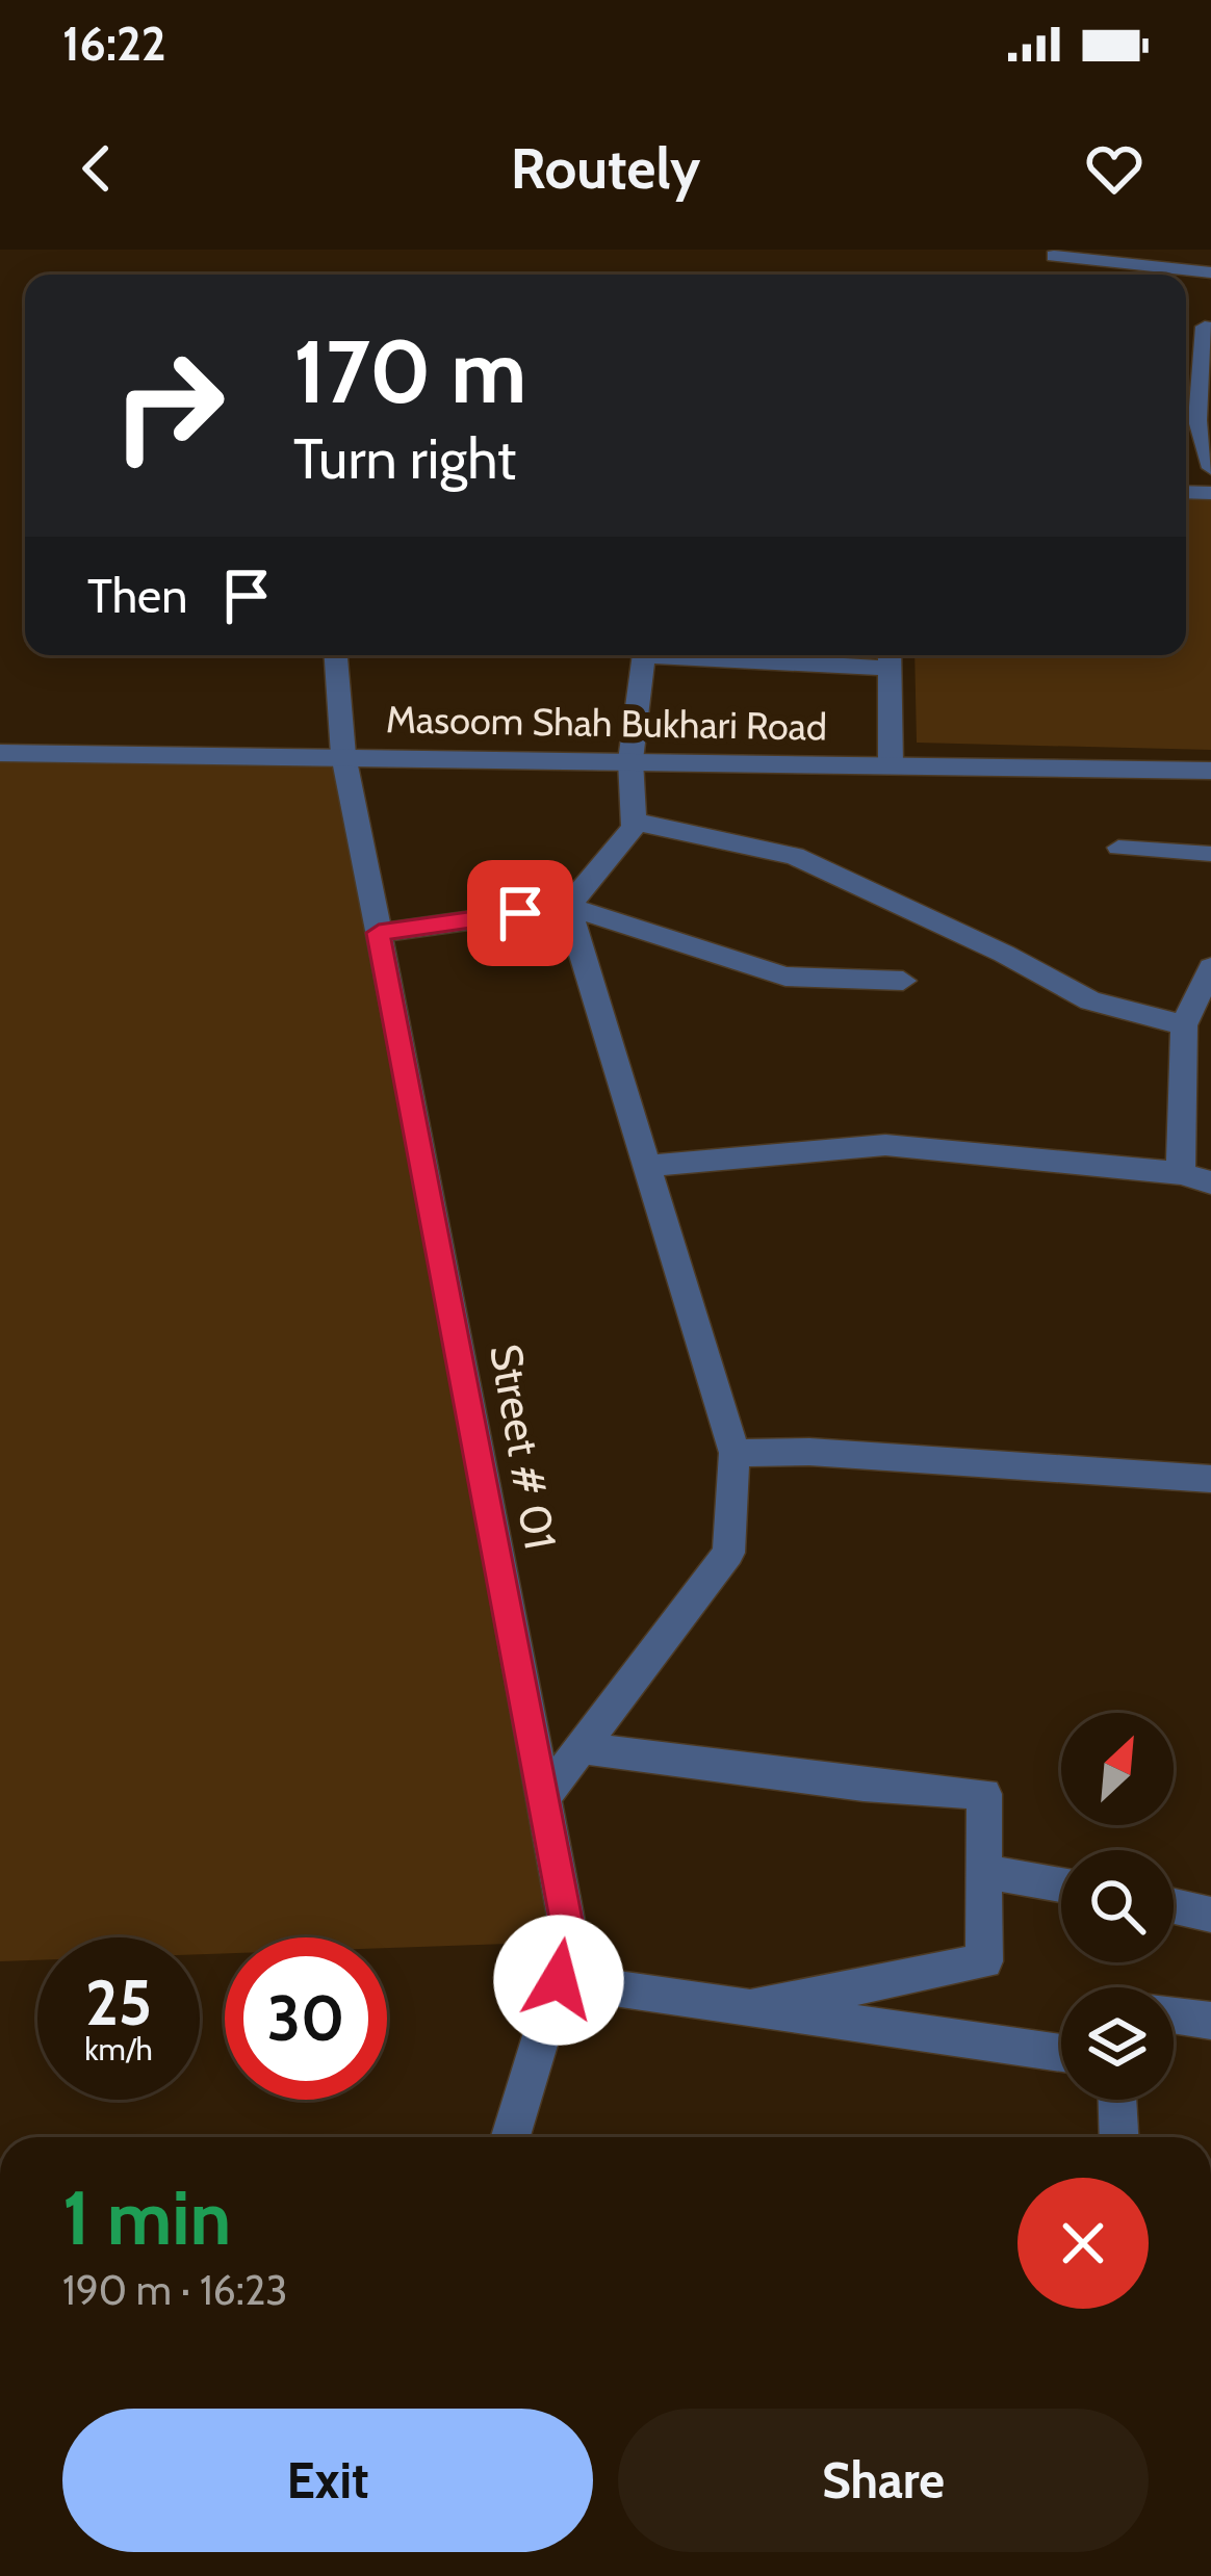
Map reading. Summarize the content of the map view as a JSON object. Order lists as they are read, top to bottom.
{
  "streets": {
    "street": ["Masoom Shah Bukhari Road", "Street # 01"]
  },
  "crossings": [
    ["Masoom Shah Bukhari Road", "Street # 01"]
  ],
  "north": "top right",
  "page": {
    "status": "16:22",
    "header": "Routely",
    "turn": ["170 m", "Turn right"],
    "then": "Then",
    "speed": "25 km/h",
    "limit": "30",
    "heading": ["1 min", "190 m · 16:23"],
    "buttons": ["Exit", "Share"]
  }
}
